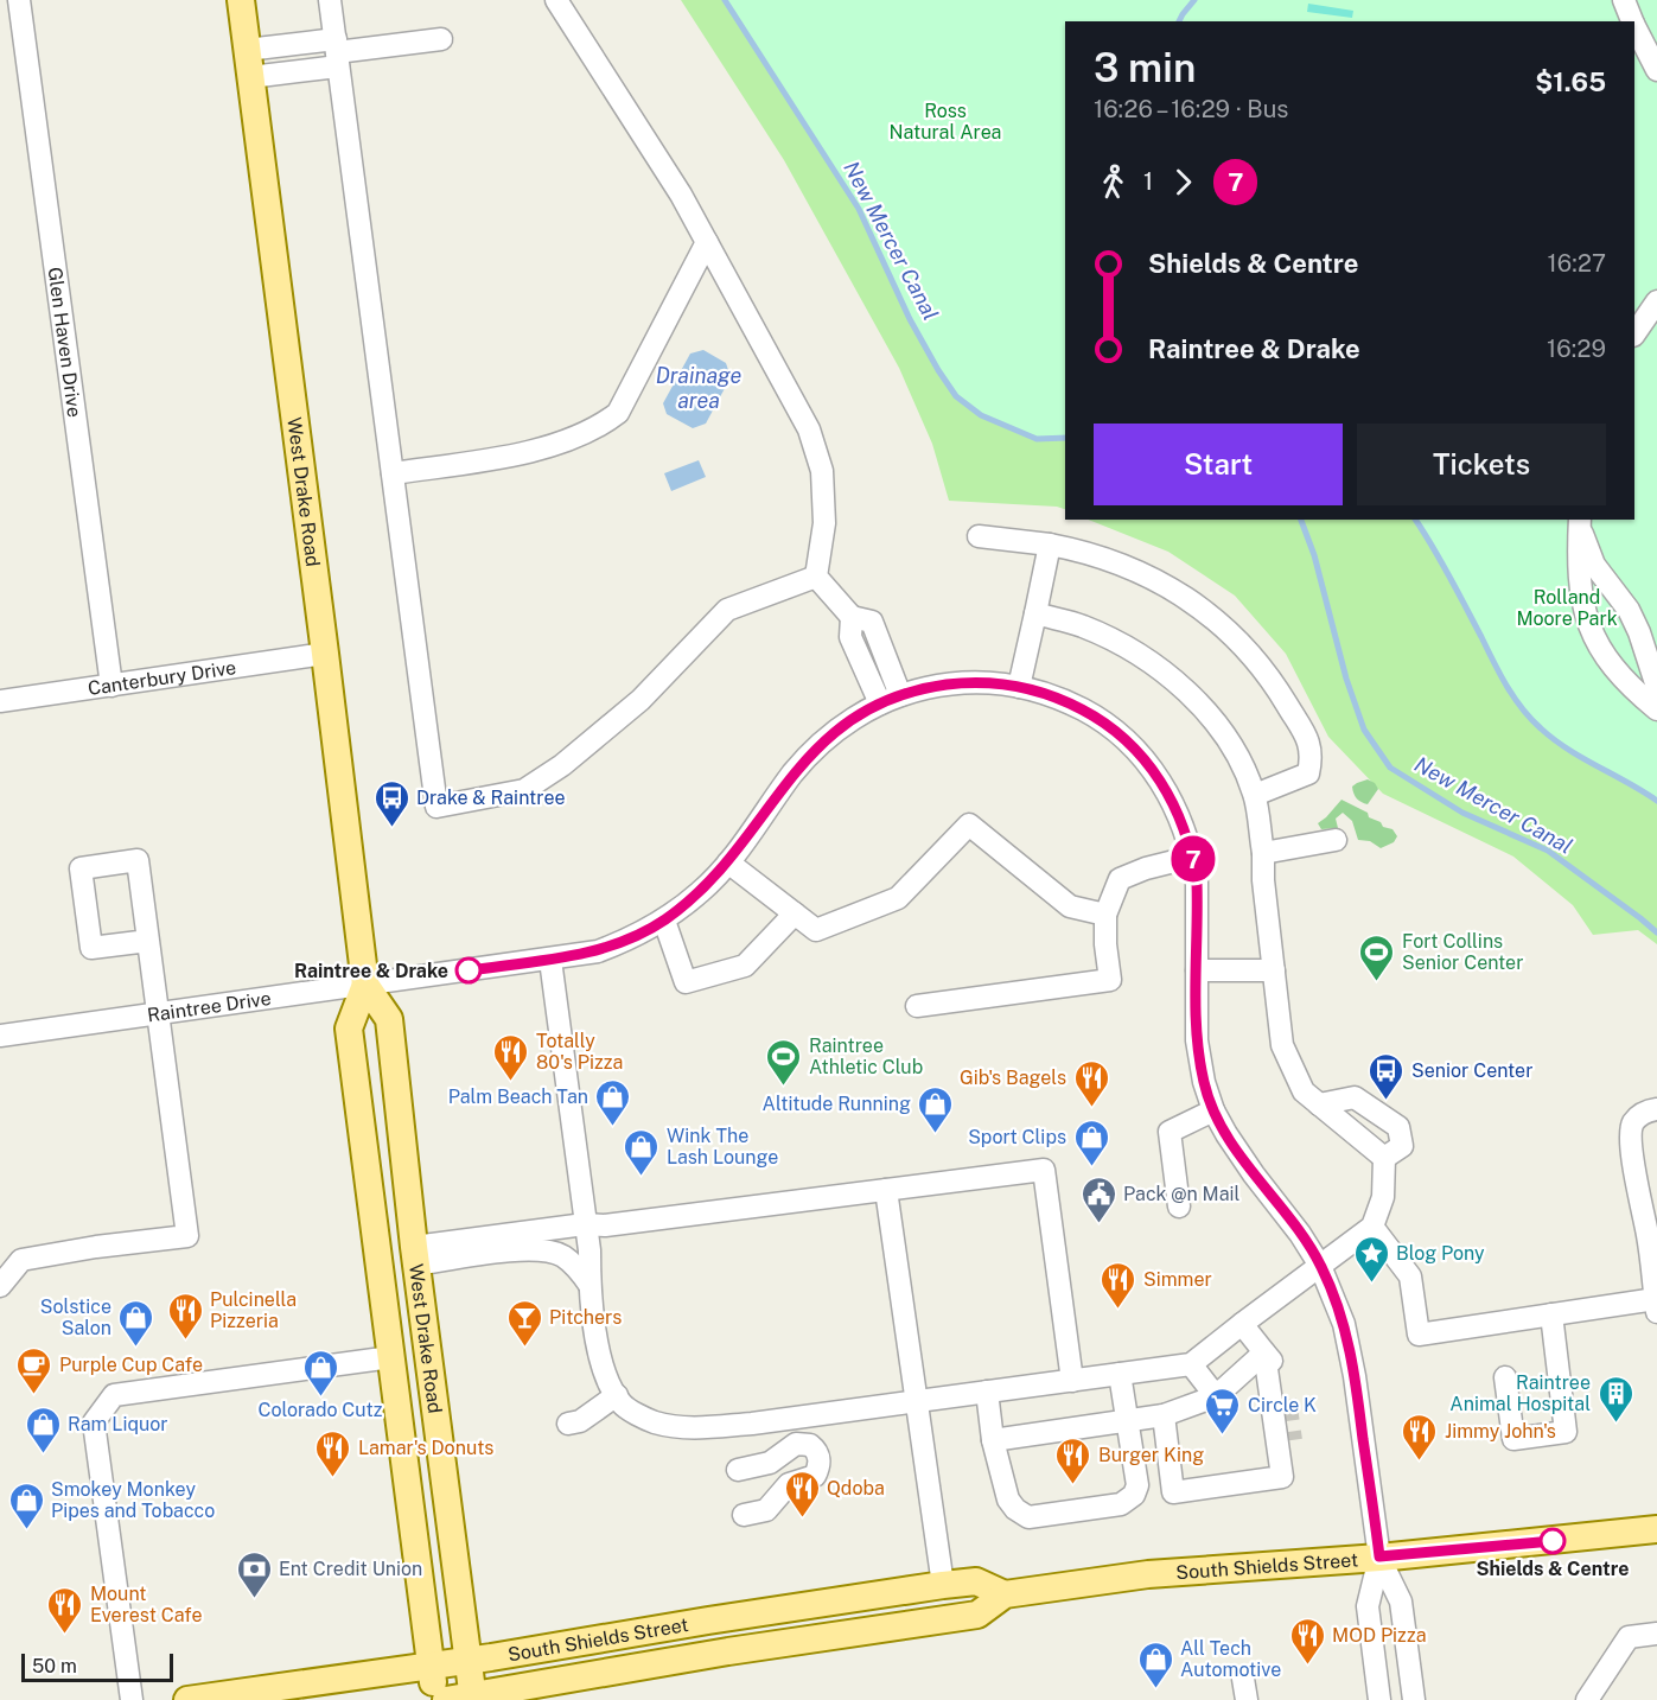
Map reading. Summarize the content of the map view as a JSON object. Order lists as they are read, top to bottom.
{
  "streets": {
    "main road": ["West Drake Road", "South Shields Street"],
    "street": ["Glen Haven Drive", "Canterbury Drive", "Raintree Drive"]
  },
  "crossings": [
    ["Glen Haven Drive", "Canterbury Drive"],
    ["West Drake Road", "Canterbury Drive"],
    ["West Drake Road", "Raintree Drive"],
    ["West Drake Road", "South Shields Street"],
    ["Raintree Drive", "South Shields Street"]
  ],
  "water": ["New Mercer Canal", "Drainage area"],
  "parks": ["Ross Natural Area", "Rolland Moore Park"],
  "places": {
    "bus stop": ["Drake & Raintree", "Senior Center"],
    "other": ["Raintree & Drake", "Shields & Centre"],
    "sports": ["Fort Collins Senior Center", "Raintree Athletic Club"],
    "restaurant": [
      "Totally 80's Pizza",
      "Gib's Bagels",
      "Simmer",
      "Pulcinella Pizzeria",
      "Jimmy John's",
      "Lamar's Donuts",
      "Burger King",
      "Qdoba",
      "Mount Everest Cafe",
      "MOD Pizza"
    ],
    "shop": [
      "Palm Beach Tan",
      "Altitude Running",
      "Sport Clips",
      "Wink The Lash Lounge",
      "Solstice Salon",
      "Colorado Cutz",
      "Ram Liquor",
      "Smokey Monkey Pipes and Tobacco",
      "All Tech Automotive"
    ],
    "public building": ["Pack @n Mail"],
    "place": ["Blog Pony"],
    "bar": ["Pitchers"],
    "cafe": ["Purple Cup Cafe"],
    "building": ["Raintree Animal Hospital"],
    "supermarket": ["Circle K"],
    "bank": ["Ent Credit Union"]
  },
  "lines": ["bus line 7"],
  "scale_bar": "50 m",
  "page": {
    "on_map": "7",
    "heading": ["3 min", "16:26 – 16:29 · Bus", "$1.65"],
    "legs": ["1", "7"],
    "list": [
      {
        "name": "Shields & Centre",
        "value": "16:27"
      },
      {
        "name": "Raintree & Drake",
        "value": "16:29"
      }
    ],
    "buttons": ["Start", "Tickets"],
    "scale": "50 m"
  }
}
